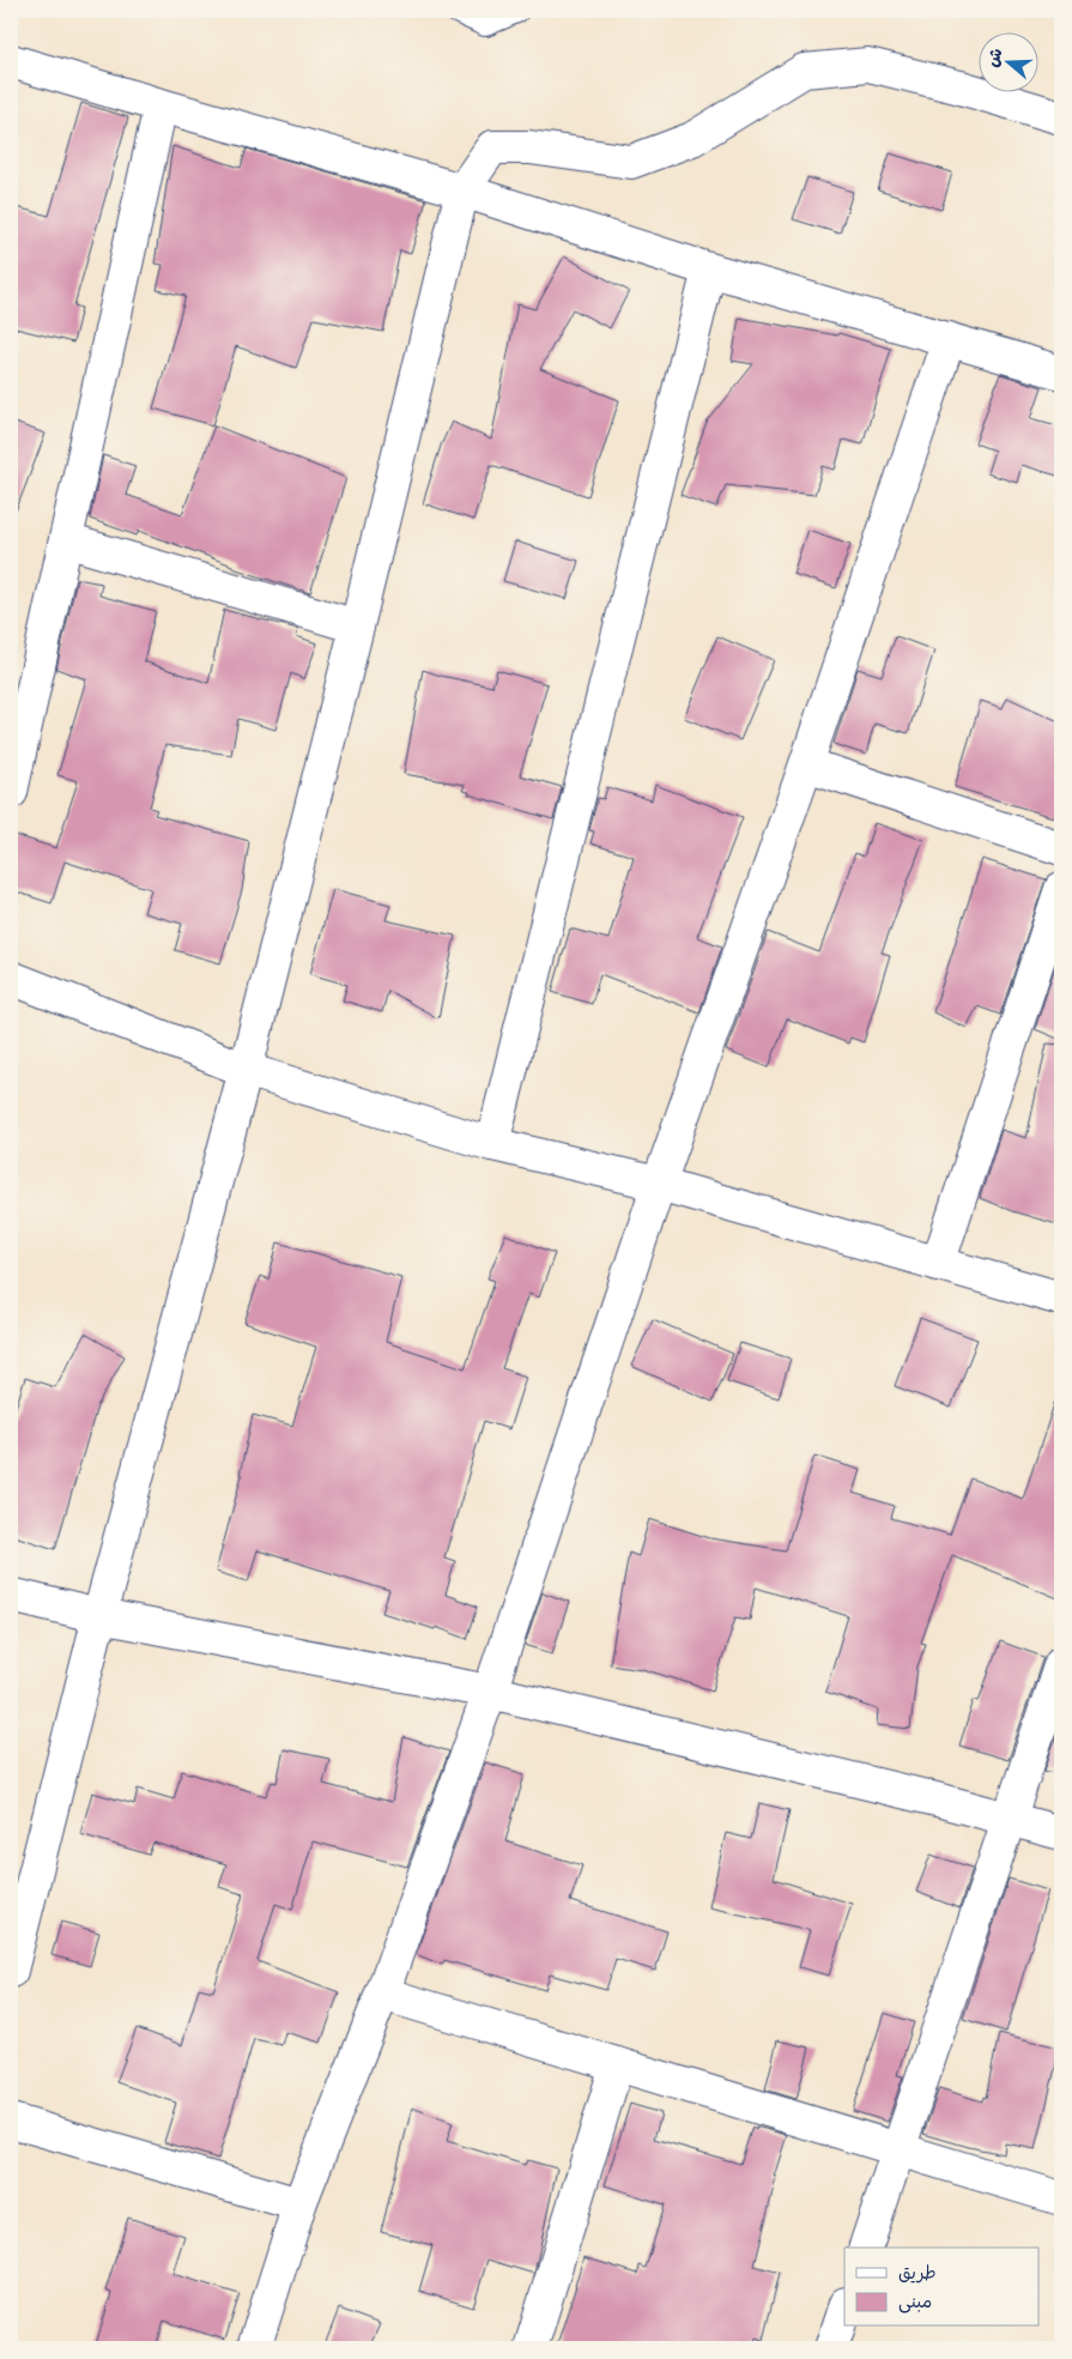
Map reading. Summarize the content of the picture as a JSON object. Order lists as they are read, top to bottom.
{
  "legend": ["طريق", "مبنى"],
  "north": "left"
}
